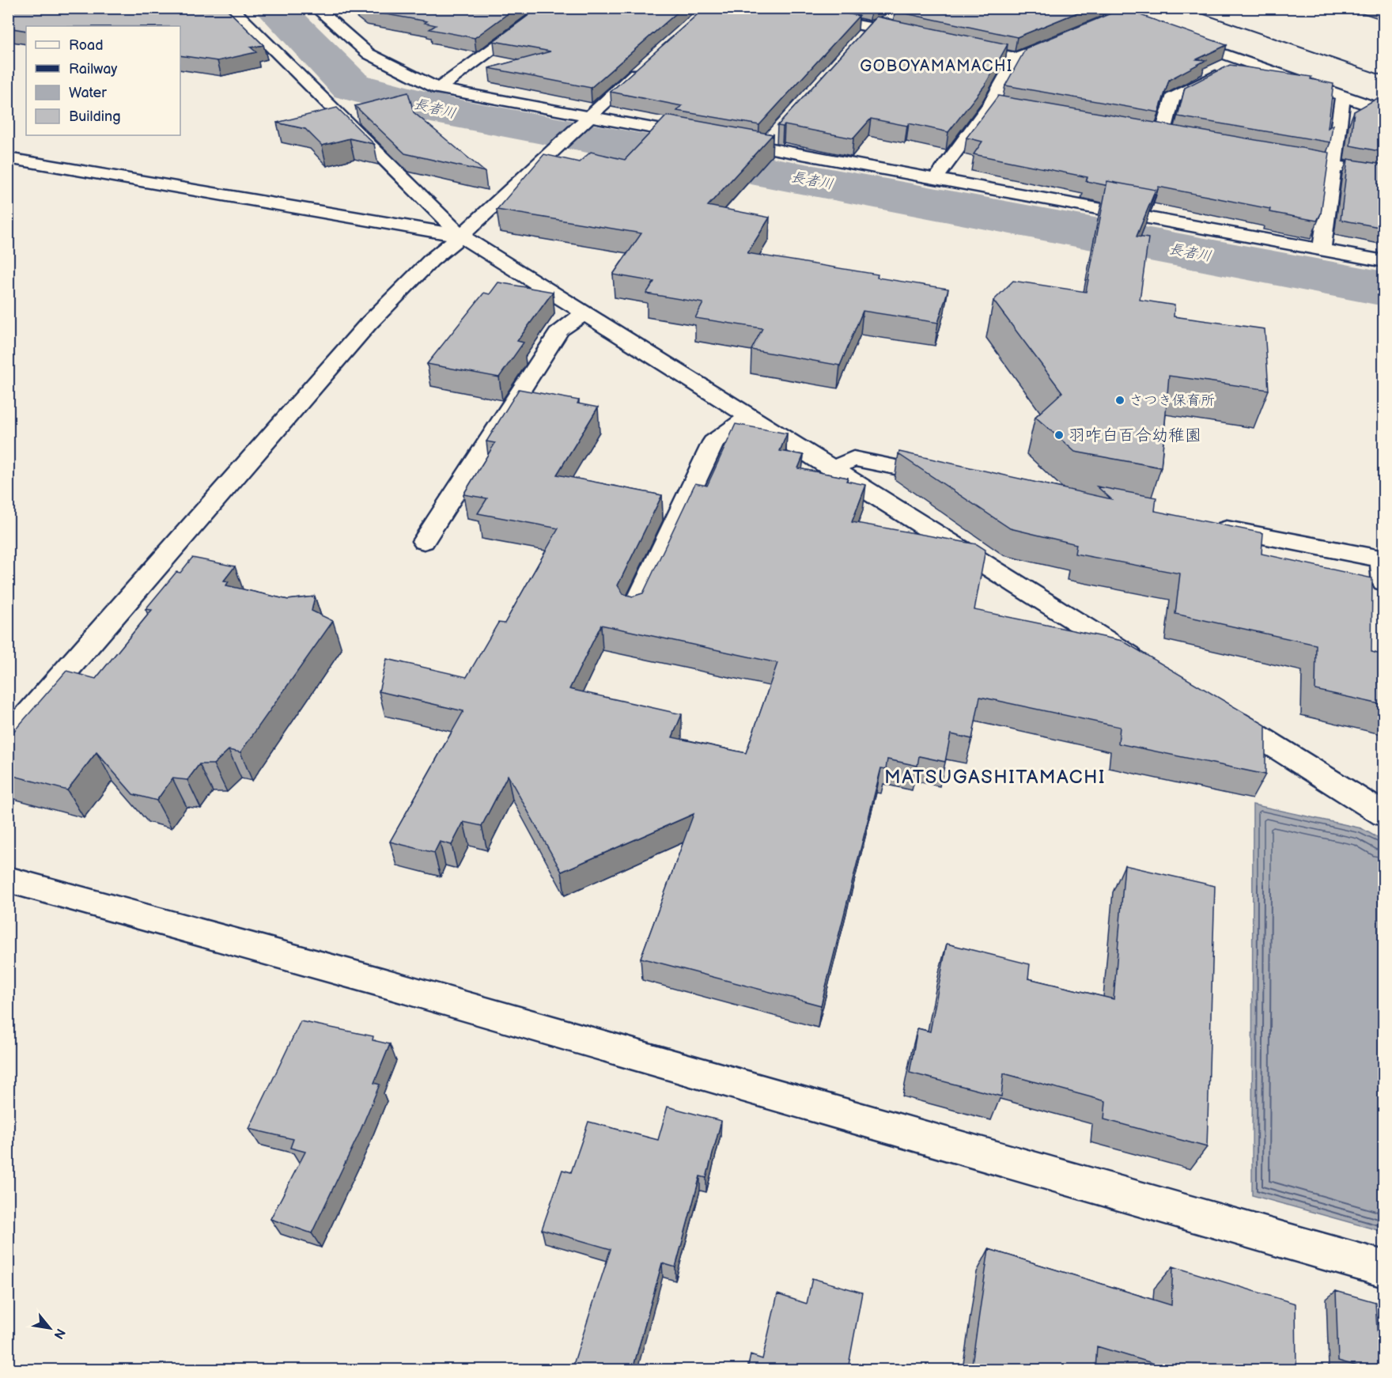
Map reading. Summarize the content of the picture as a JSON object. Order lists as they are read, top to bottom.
{
  "districts": ["GOBOYAMAMACHI", "MATSUGASHITAMACHI"],
  "water": ["長者川"],
  "places": ["さつき保育所", "羽咋白百合幼稚園"],
  "legend": [
    "Road",
    "Railway",
    "Water",
    "Building"
  ],
  "north": "bottom right"
}
